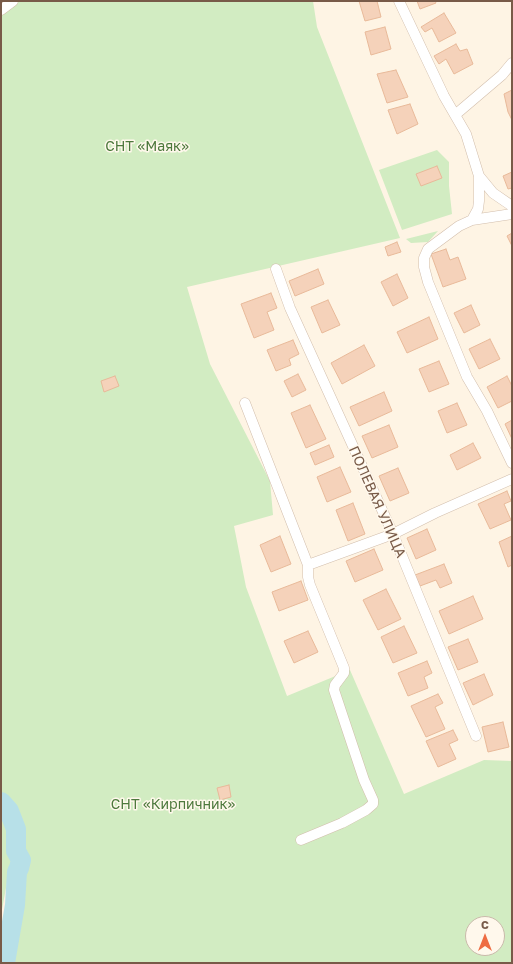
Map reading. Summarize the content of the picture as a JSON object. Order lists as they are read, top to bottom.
{
  "streets": {
    "street": ["ПОЛЕВАЯ УЛИЦА"]
  },
  "parks": ["СНТ «Маяк»", "СНТ «Кирпичник»"],
  "north": "top"
}
